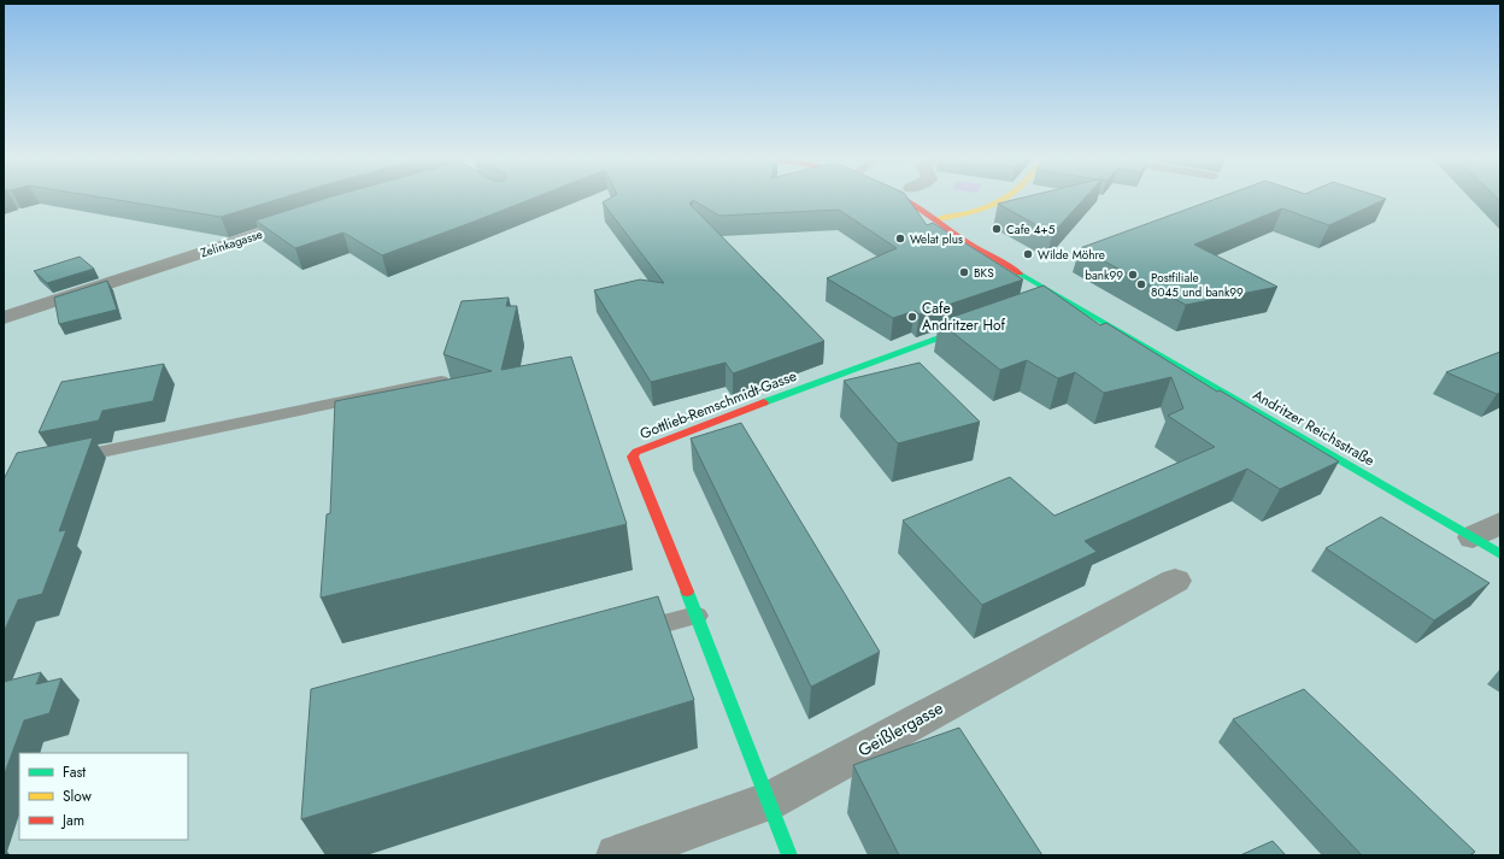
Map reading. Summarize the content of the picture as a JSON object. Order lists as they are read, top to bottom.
{
  "streets": {
    "street": [
      "Zelinkagasse",
      "Gottlieb-Remschmidt-Gasse",
      "Andritzer Reichsstraße",
      "Geißlergasse"
    ]
  },
  "crossings": [
    ["Gottlieb-Remschmidt-Gasse", "Geißlergasse"]
  ],
  "places": [
    "Cafe 4+5",
    "Welat plus",
    "Wilde Möhre",
    "BKS",
    "bank99",
    "Postfiliale 8045 und bank99",
    "Cafe Andritzer Hof"
  ],
  "legend": ["Fast", "Slow", "Jam"]
}
